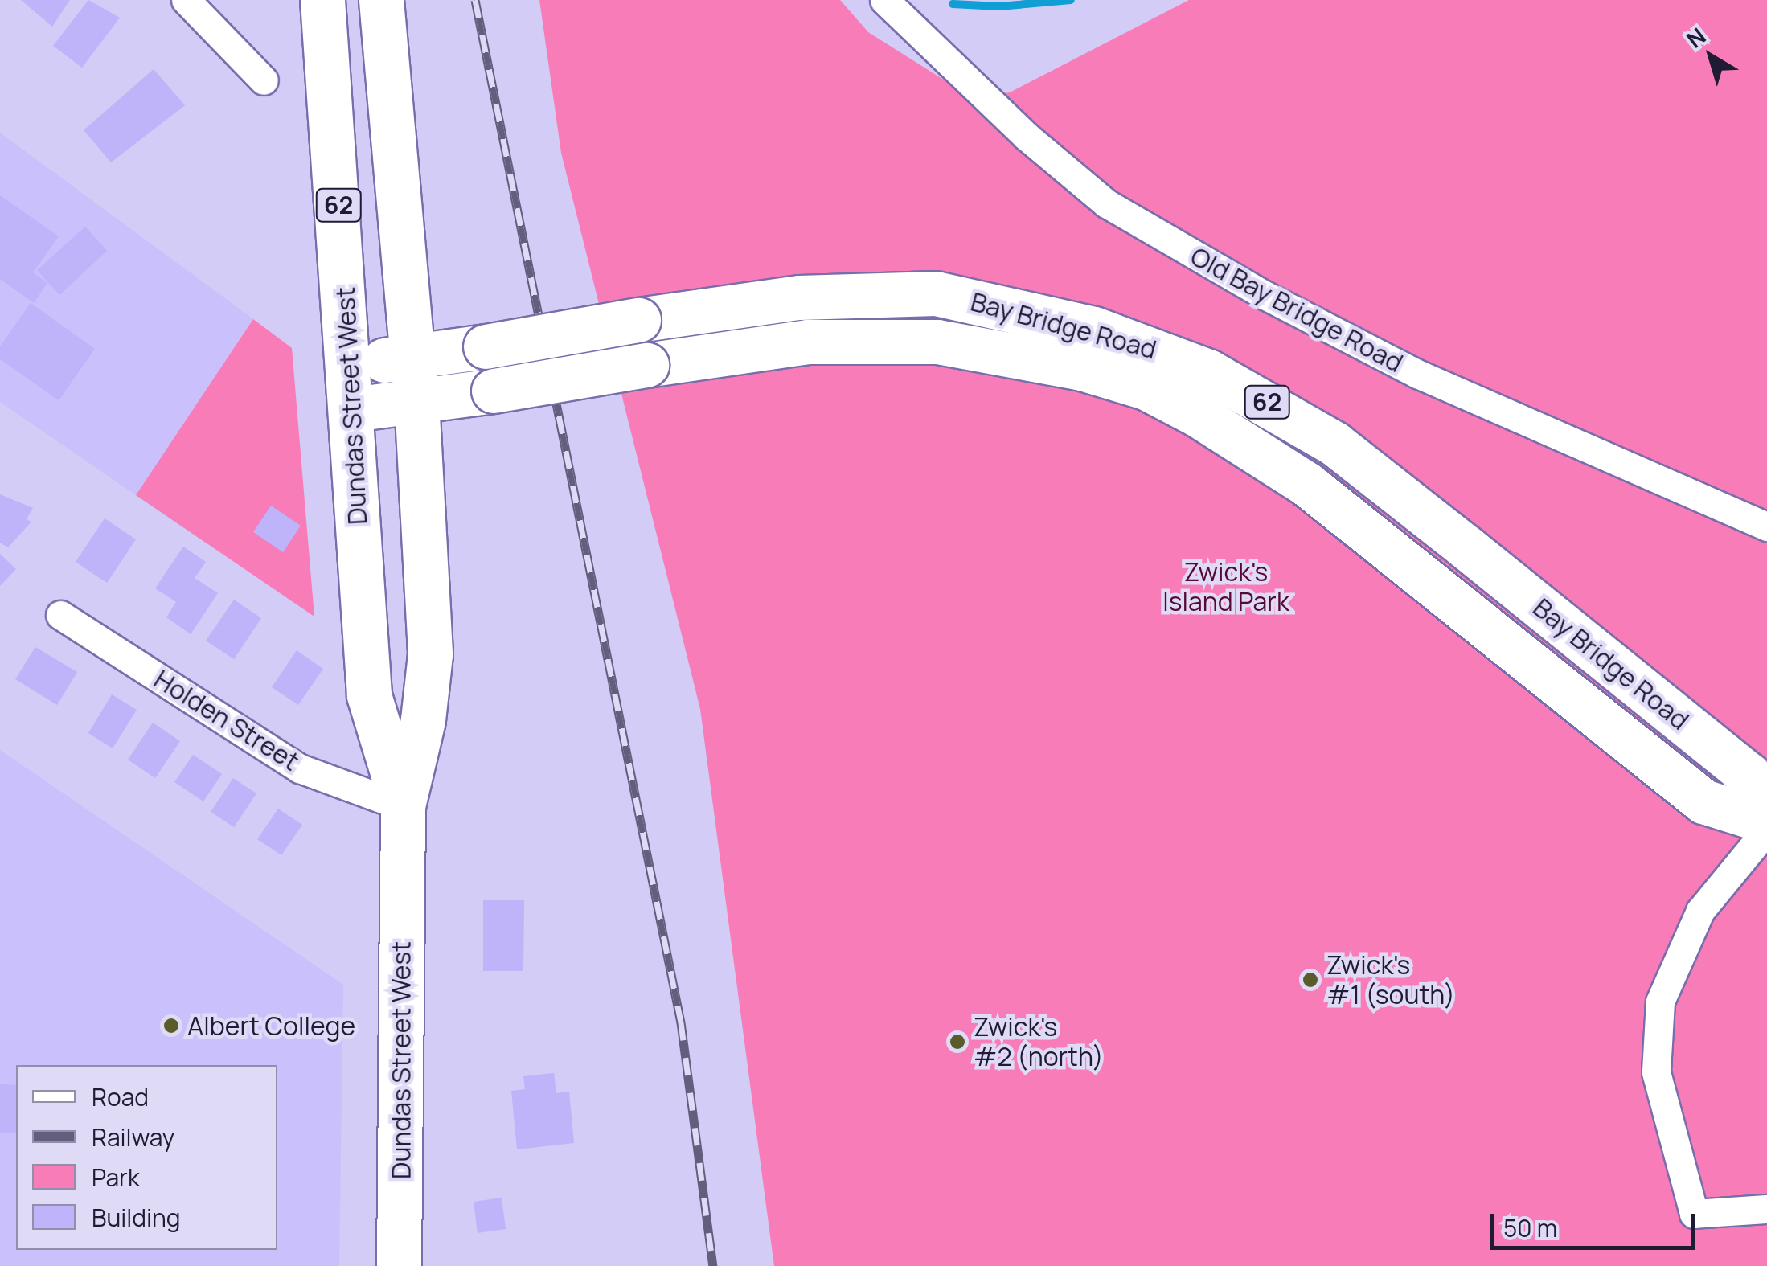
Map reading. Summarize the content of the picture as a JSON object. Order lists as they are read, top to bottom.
{
  "streets": {
    "main road": ["62", "Bay Bridge Road", "Dundas Street West"],
    "street": ["Old Bay Bridge Road", "Holden Street"]
  },
  "crossings": [
    ["Bay Bridge Road", "Dundas Street West"],
    ["Dundas Street West", "Holden Street"]
  ],
  "parks": ["Zwick's Island Park"],
  "places": ["Zwick's #1 (south)", "Albert College", "Zwick's #2 (north)"],
  "legend": [
    "Road",
    "Railway",
    "Park",
    "Building"
  ],
  "scale_bar": "50 m",
  "north": "top left"
}
